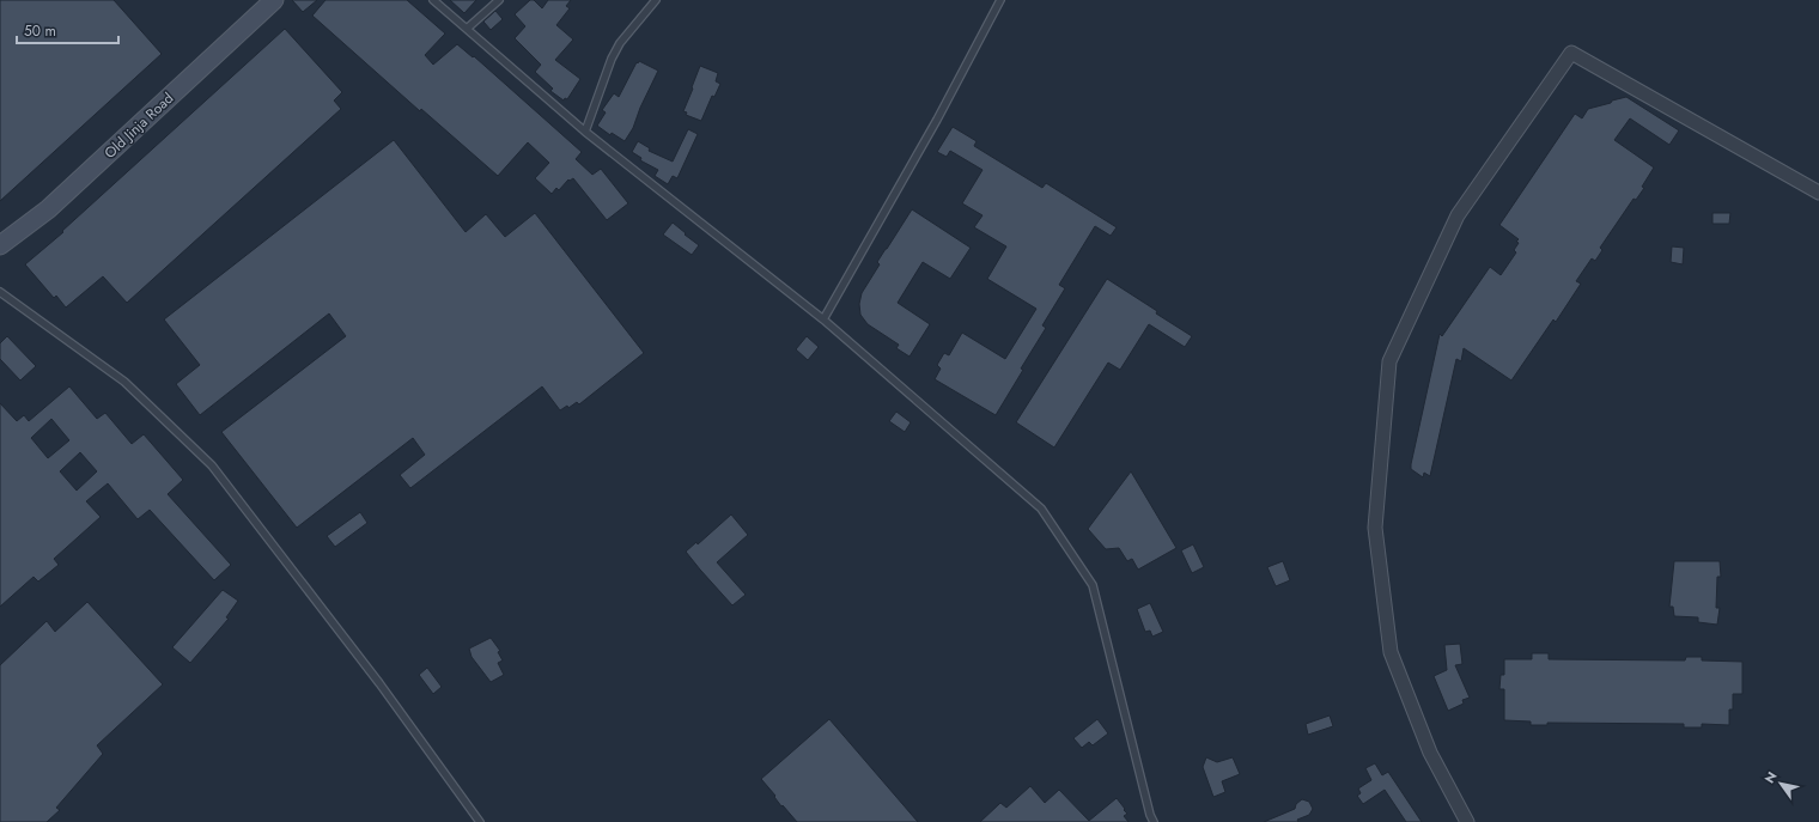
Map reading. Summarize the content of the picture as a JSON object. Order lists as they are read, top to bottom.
{
  "streets": {
    "main road": ["Old Jinja Road"]
  },
  "scale_bar": "50 m",
  "north": "top left"
}
